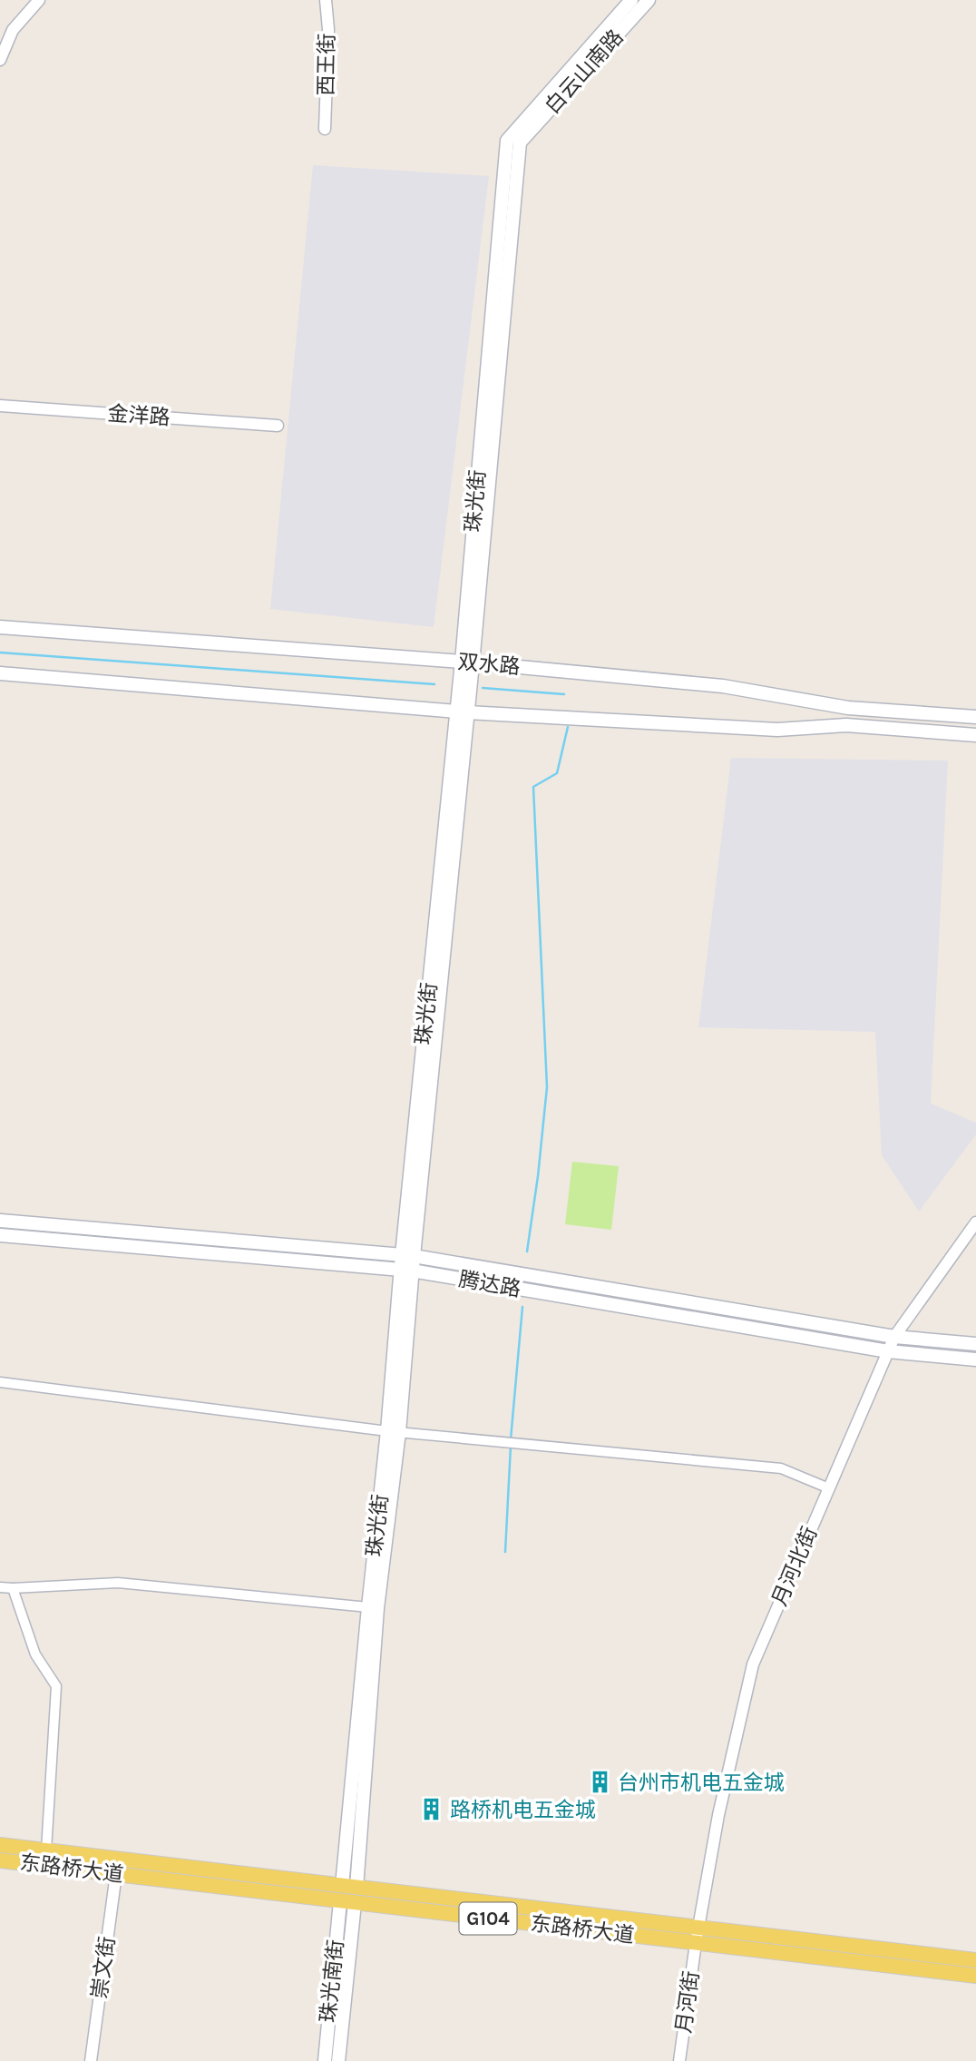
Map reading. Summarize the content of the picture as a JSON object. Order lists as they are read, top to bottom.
{
  "streets": {
    "main road": [
      "白云山南路",
      "珠光街",
      "双水路",
      "腾达路",
      "东路桥大道",
      "G104",
      "珠光南街"
    ],
    "street": [
      "西王街",
      "金洋路",
      "月河北街",
      "崇文街",
      "月河街"
    ]
  },
  "crossings": [
    ["白云山南路", "珠光街"],
    ["珠光街", "双水路"],
    ["珠光街", "腾达路"],
    ["珠光街", "东路桥大道"],
    ["腾达路", "月河北街"],
    ["月河北街", "东路桥大道"],
    ["月河北街", "月河街"],
    ["东路桥大道", "崇文街"],
    ["东路桥大道", "珠光南街"],
    ["东路桥大道", "月河街"]
  ],
  "places": {
    "building": ["台州市机电五金城", "路桥机电五金城"]
  }
}
